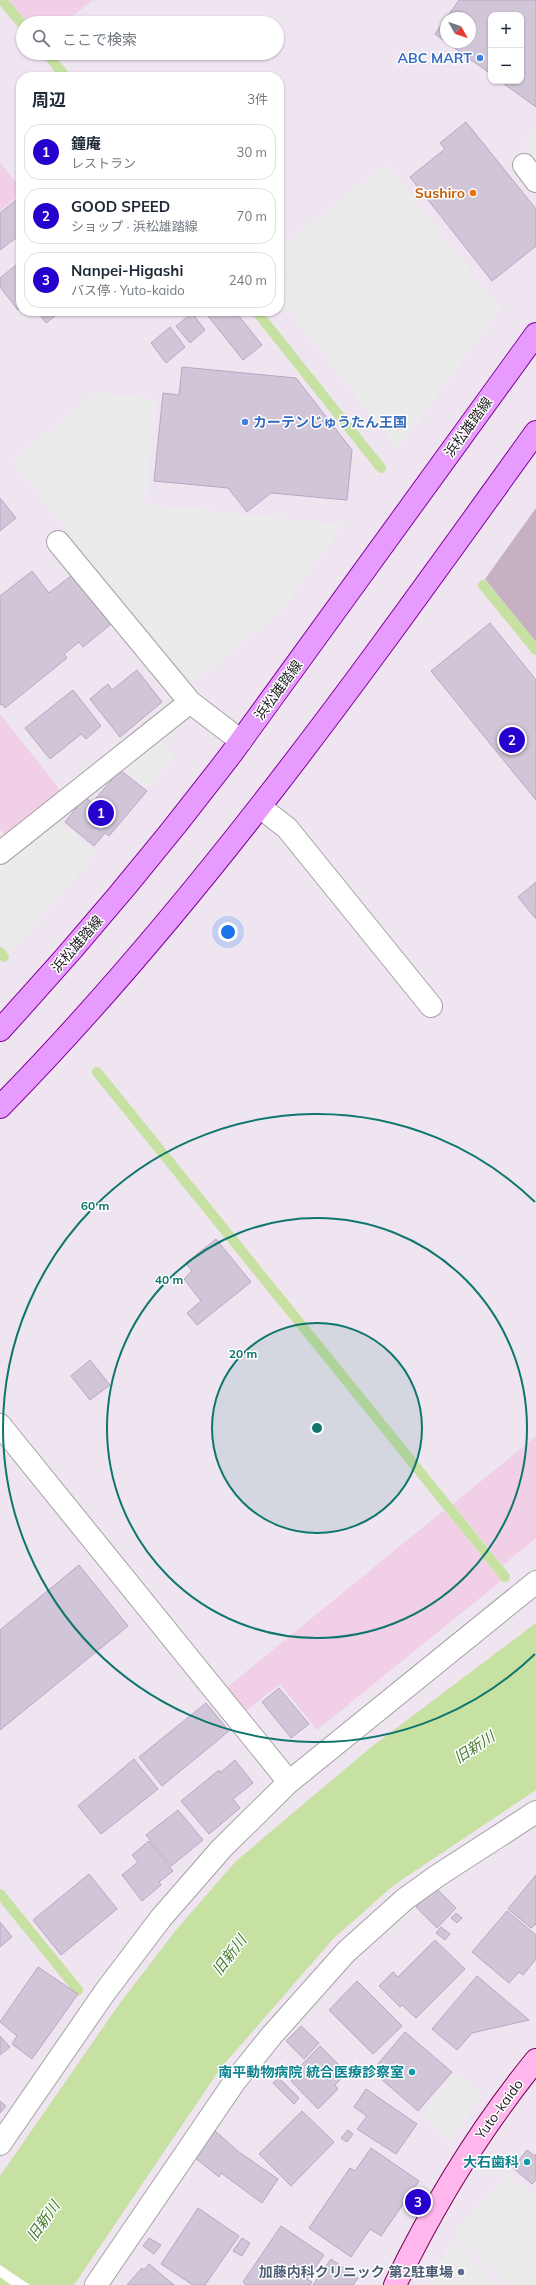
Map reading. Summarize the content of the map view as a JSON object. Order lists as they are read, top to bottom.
{
  "streets": {
    "main road": ["浜松雄踏線"],
    "street": ["Yuto-kaido"]
  },
  "water": ["旧新川"],
  "places": [
    "ABC MART",
    "Sushiro",
    "カーテンじゅうたん王国",
    "南平動物病院 統合医療診察室",
    "大石歯科",
    "加藤内科クリニック 第2駐車場"
  ],
  "north": "bottom right",
  "page": {
    "map_buttons": ["+", "−"],
    "search": "ここで検索",
    "heading": ["周辺", "3件"],
    "list": [
      {
        "mark": "1",
        "name": "鐘庵",
        "note": "レストラン",
        "value": "30 m"
      },
      {
        "mark": "2",
        "name": "GOOD SPEED",
        "note": "ショップ · 浜松雄踏線",
        "value": "70 m"
      },
      {
        "mark": "3",
        "name": "Nanpei-Higashi",
        "note": "バス停 · Yuto-kaido",
        "value": "240 m"
      }
    ],
    "pins": ["2", "1", "3"]
  },
  "rings": ["60 m", "40 m", "20 m"]
}
